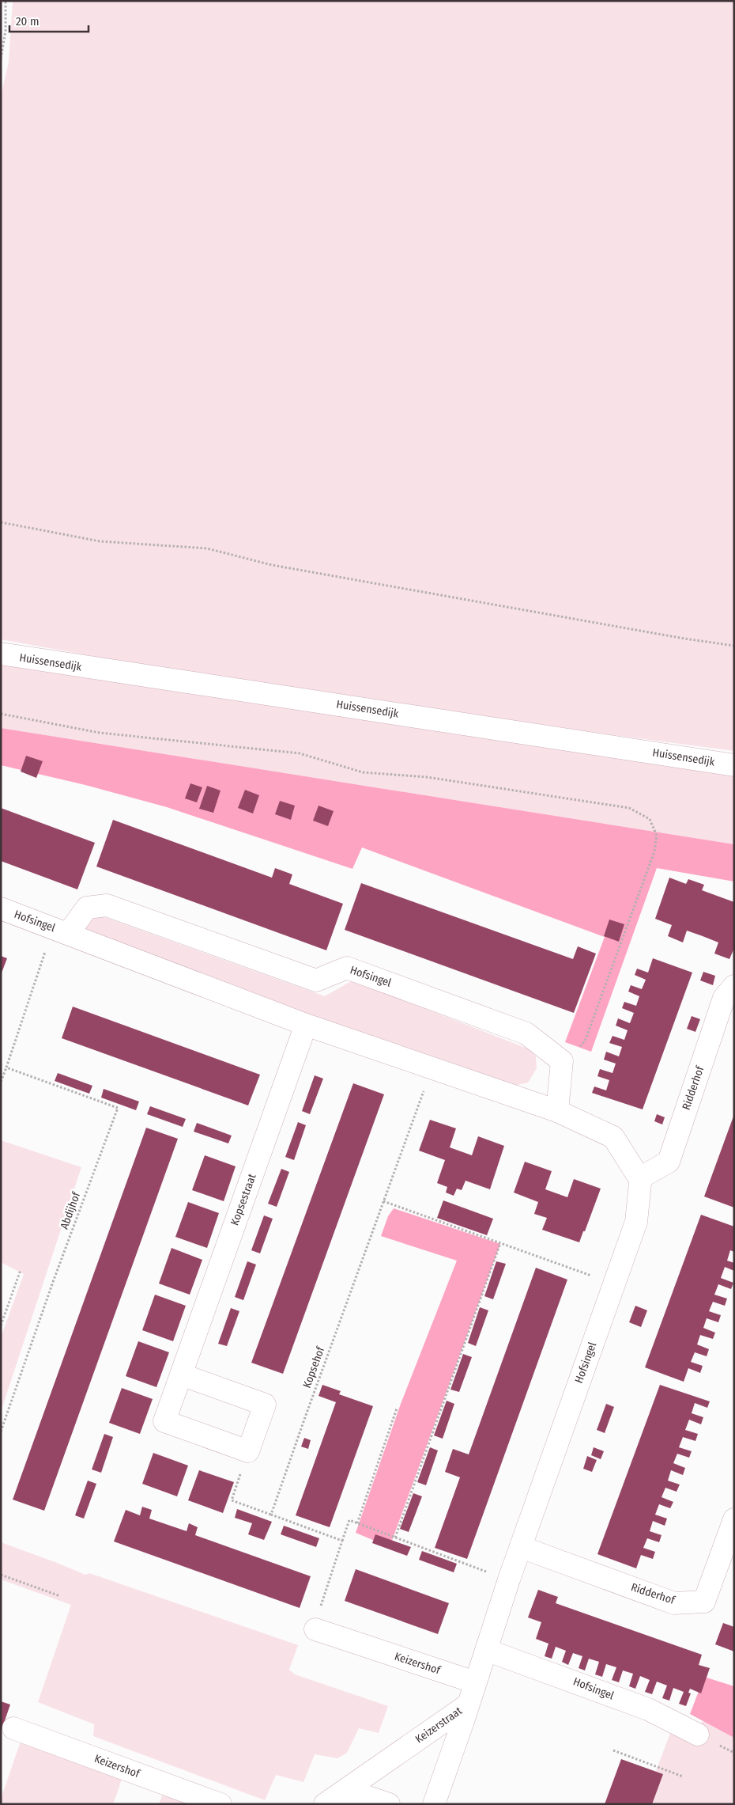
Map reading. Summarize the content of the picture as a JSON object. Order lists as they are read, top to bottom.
{
  "streets": {
    "street": [
      "Huissensedijk",
      "Hofsingel",
      "Ridderhof",
      "Kopsestraat",
      "Keizershof",
      "Keizerstraat"
    ],
    "path": ["Abdijhof", "Kopsehof"]
  },
  "crossings": [
    ["Hofsingel", "Ridderhof"],
    ["Hofsingel", "Kopsestraat"],
    ["Hofsingel", "Kopsehof"],
    ["Hofsingel", "Keizershof"],
    ["Hofsingel", "Keizerstraat"]
  ],
  "scale_bar": "20 m"
}
